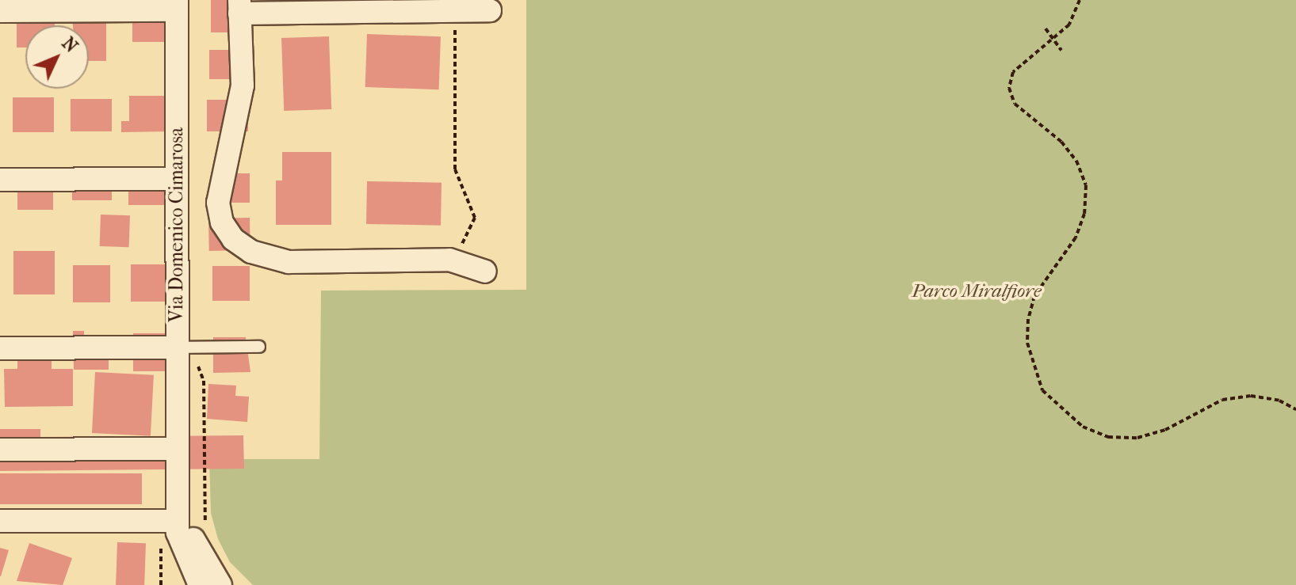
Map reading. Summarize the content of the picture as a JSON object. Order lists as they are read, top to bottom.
{
  "streets": {
    "street": ["Via Domenico Cimarosa"]
  },
  "parks": ["Parco Miralfiore"],
  "north": "top right"
}
